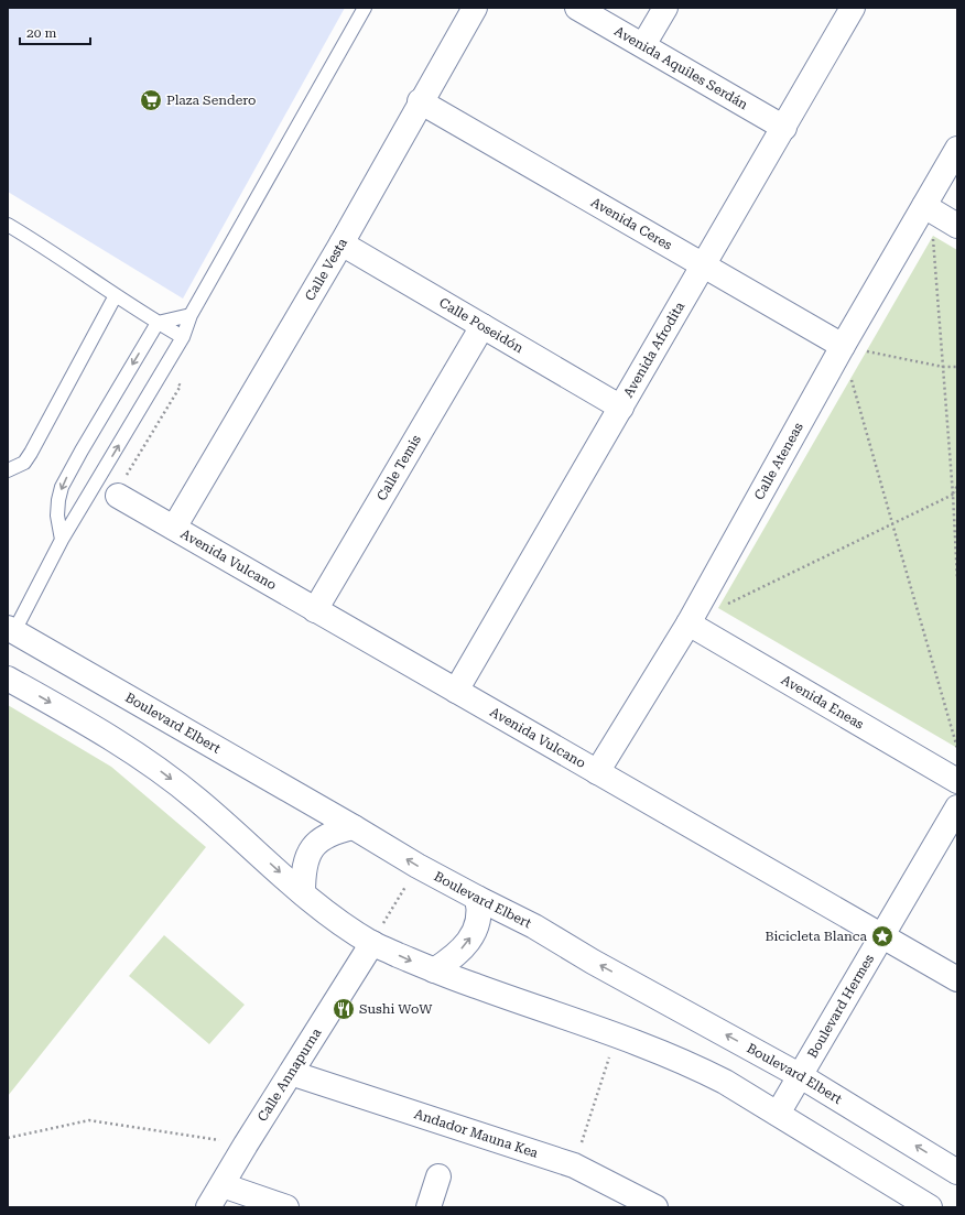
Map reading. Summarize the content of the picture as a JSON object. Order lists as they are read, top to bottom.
{
  "streets": {
    "street": [
      "Avenida Aquiles Serdán",
      "Avenida Ceres",
      "Calle Vesta",
      "Calle Poseidón",
      "Avenida Afrodita",
      "Calle Ateneas",
      "Calle Temis",
      "Avenida Vulcano",
      "Avenida Eneas",
      "Boulevard Elbert",
      "Boulevard Hermes",
      "Calle Annapurna",
      "Andador Mauna Kea"
    ]
  },
  "crossings": [
    ["Avenida Aquiles Serdán", "Avenida Afrodita"],
    ["Avenida Ceres", "Calle Vesta"],
    ["Avenida Ceres", "Avenida Afrodita"],
    ["Avenida Ceres", "Calle Ateneas"],
    ["Calle Vesta", "Calle Poseidón"],
    ["Calle Vesta", "Avenida Vulcano"],
    ["Calle Poseidón", "Avenida Afrodita"],
    ["Calle Poseidón", "Calle Temis"],
    ["Avenida Afrodita", "Avenida Vulcano"],
    ["Calle Ateneas", "Avenida Vulcano"],
    ["Calle Ateneas", "Avenida Eneas"],
    ["Calle Temis", "Avenida Vulcano"],
    ["Avenida Vulcano", "Boulevard Hermes"],
    ["Boulevard Elbert", "Boulevard Hermes"],
    ["Calle Annapurna", "Andador Mauna Kea"]
  ],
  "places": {
    "supermarket": ["Plaza Sendero"],
    "place": ["Bicicleta Blanca"],
    "restaurant": ["Sushi WoW"]
  },
  "scale_bar": "20 m"
}
